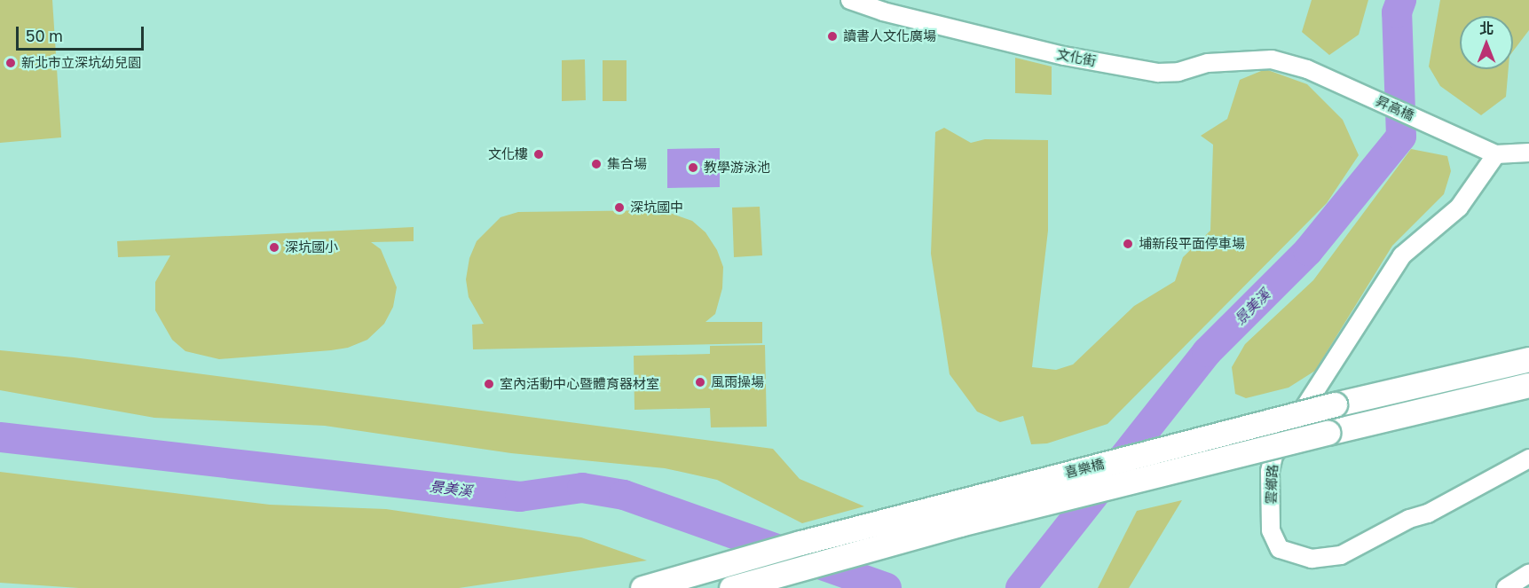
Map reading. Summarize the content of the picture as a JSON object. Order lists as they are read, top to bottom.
{
  "streets": {
    "main road": ["喜樂橋"],
    "street": ["文化街", "昇高橋", "雲鄉路"]
  },
  "crossings": [
    ["文化街", "昇高橋"],
    ["昇高橋", "雲鄉路"]
  ],
  "water": ["景美溪"],
  "places": [
    "讀書人文化廣場",
    "新北市立深坑幼兒園",
    "文化樓",
    "集合場",
    "教學游泳池",
    "深坑國中",
    "埔新段平面停車場",
    "深坑國小",
    "風雨操場",
    "室內活動中心暨體育器材室"
  ],
  "scale_bar": "50 m",
  "north": "top"
}
